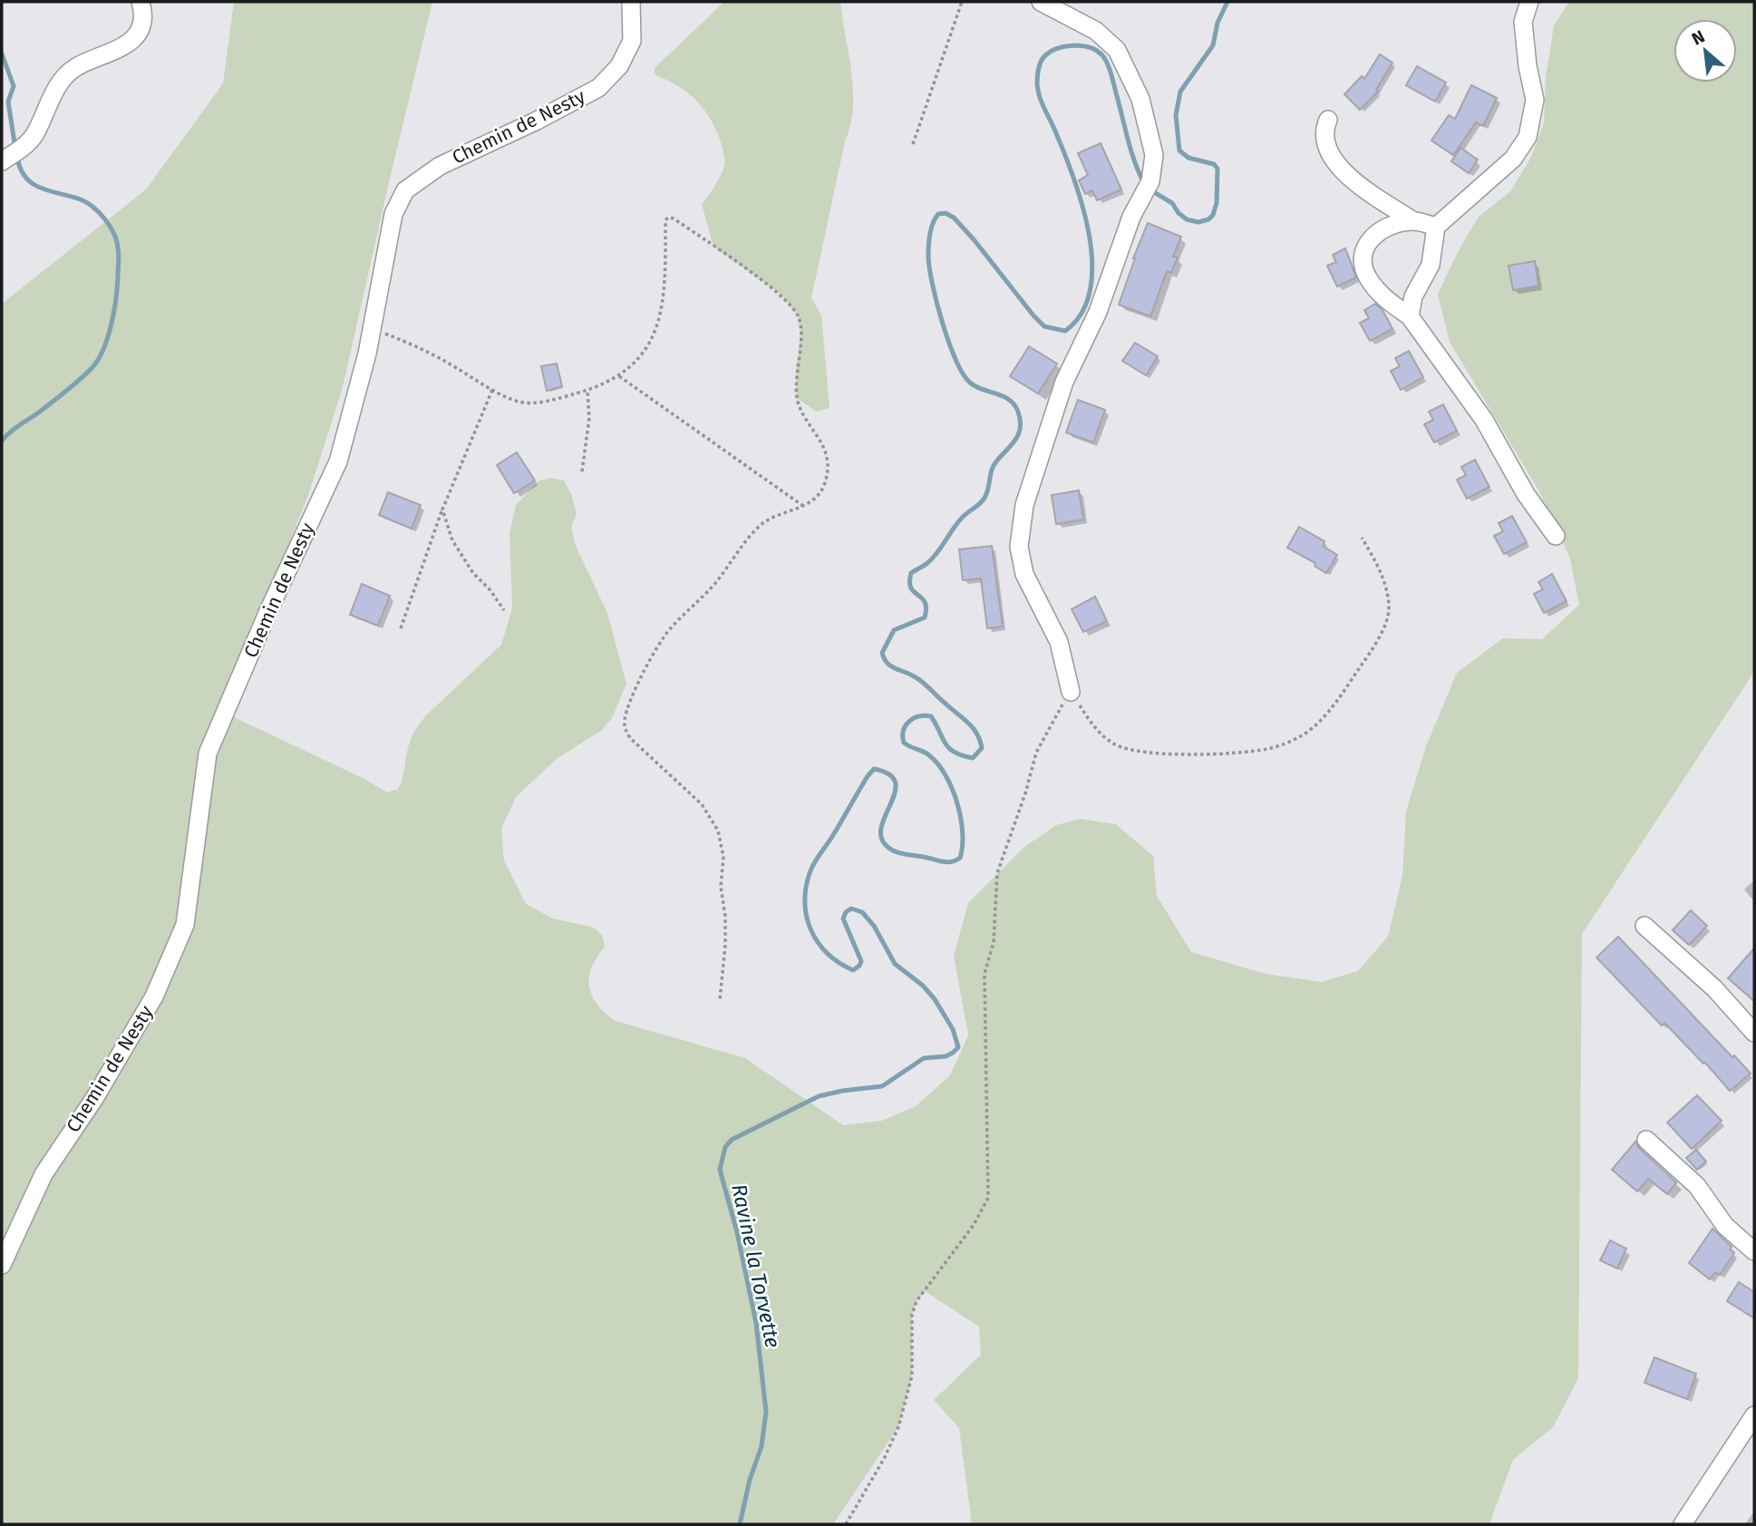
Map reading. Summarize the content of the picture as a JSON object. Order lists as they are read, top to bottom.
{
  "streets": {
    "street": ["Chemin de Nesty"]
  },
  "water": ["Ravine la Torvette"],
  "north": "top left"
}
